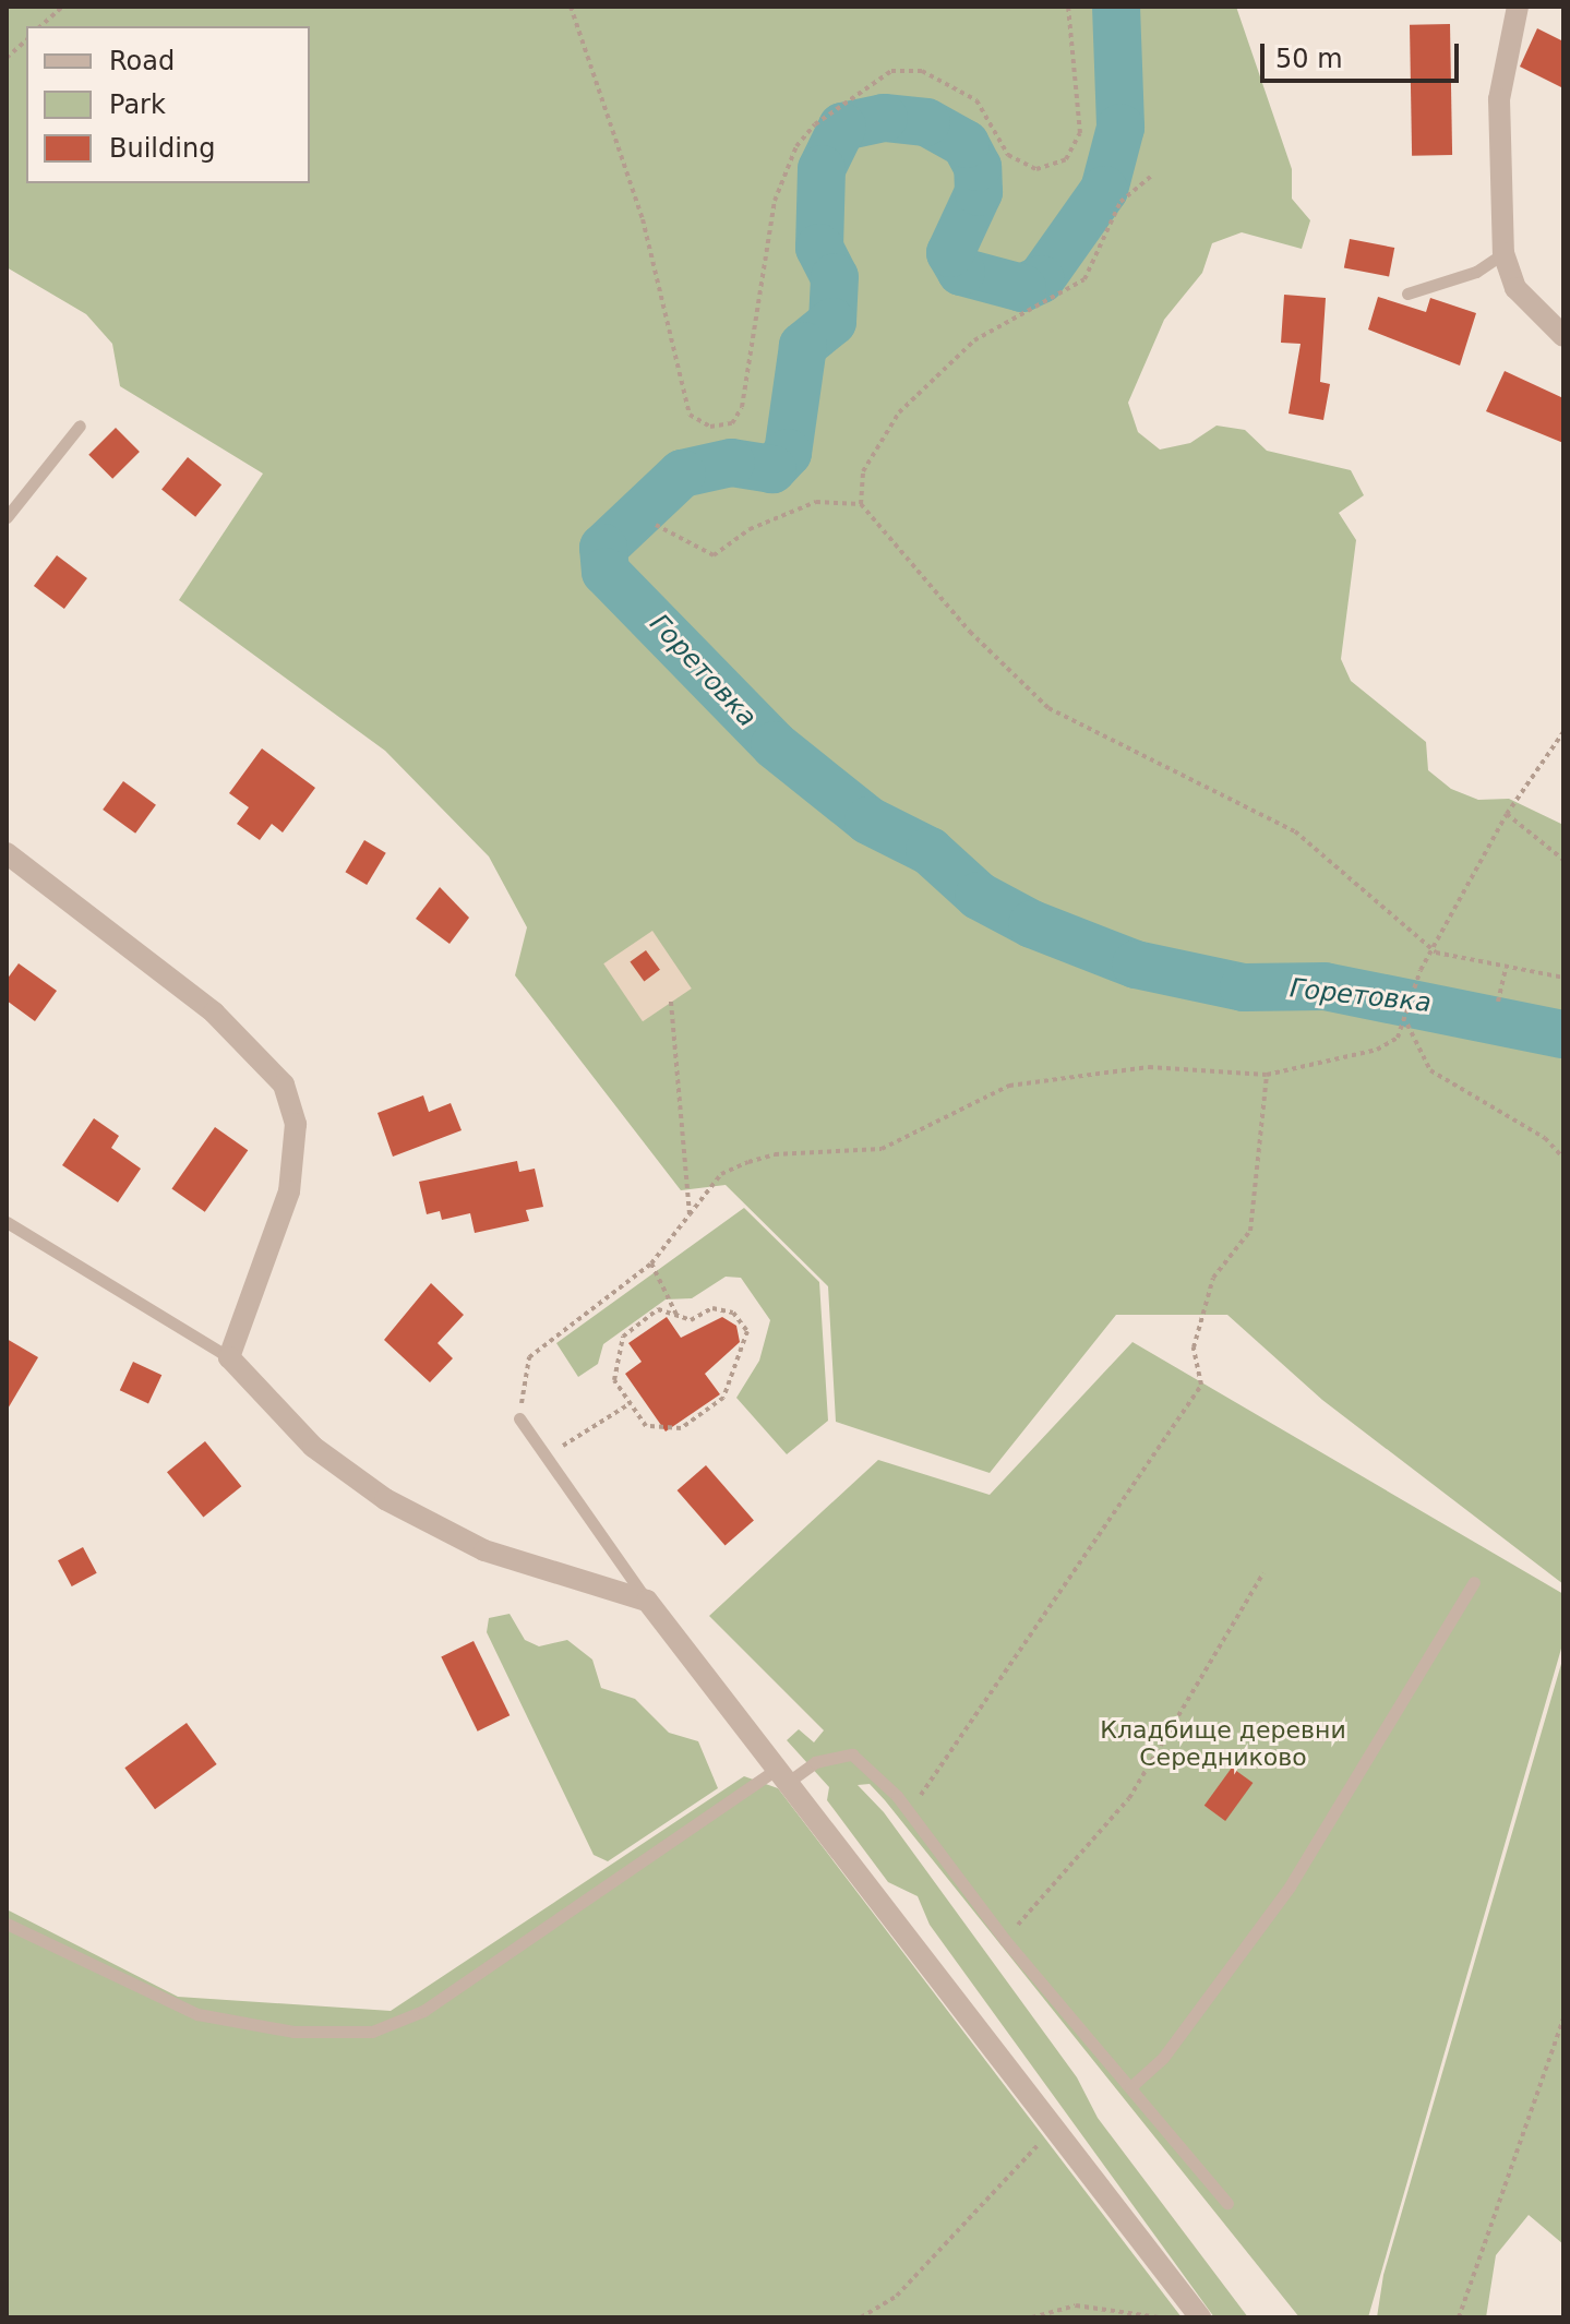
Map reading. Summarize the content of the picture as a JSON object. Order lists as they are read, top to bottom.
{
  "water": ["Горетовка"],
  "parks": ["Кладбище деревни Середниково"],
  "legend": ["Road", "Park", "Building"],
  "scale_bar": "50 m"
}
